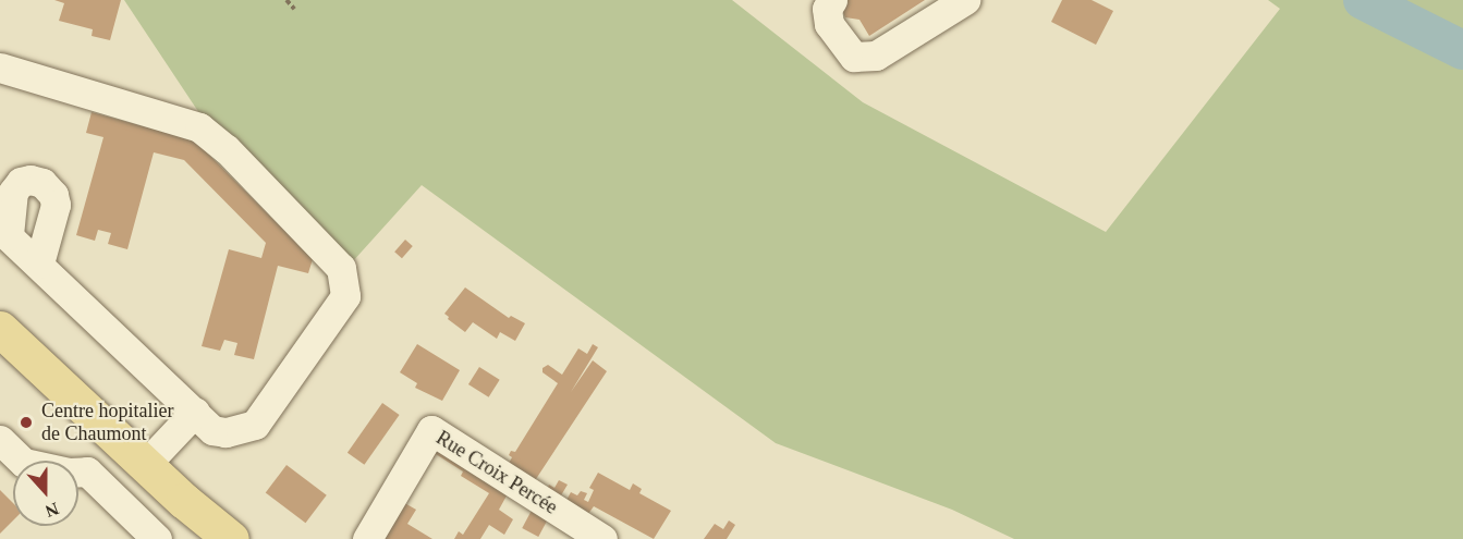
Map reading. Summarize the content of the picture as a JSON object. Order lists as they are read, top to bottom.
{
  "streets": {
    "street": ["Rue Croix Percée"]
  },
  "places": ["Centre hopitalier de Chaumont"],
  "north": "bottom"
}
